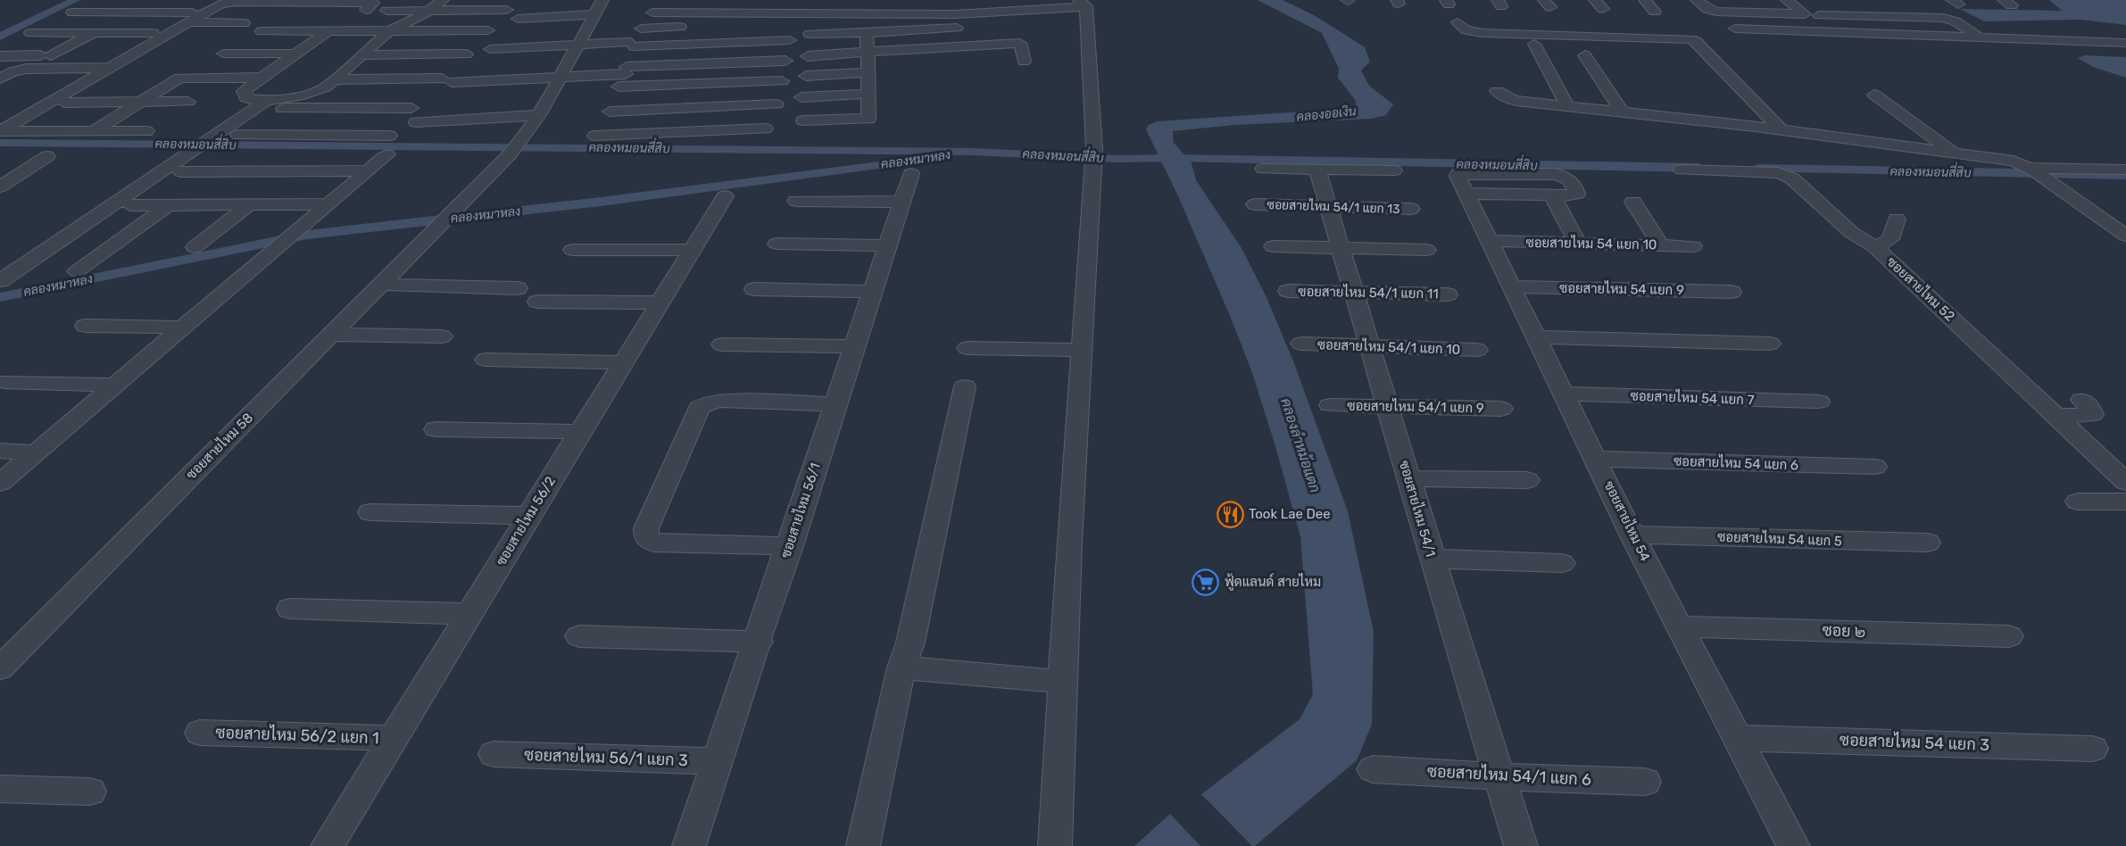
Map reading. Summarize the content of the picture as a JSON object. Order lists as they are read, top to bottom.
{
  "streets": {
    "street": [
      "ซอยสายไหม 54/1 แยก 13",
      "ซอยสายไหม 54 แยก 10",
      "ซอยสายไหม 54 แยก 9",
      "ซอยสายไหม 52",
      "ซอยสายไหม 54/1 แยก 11",
      "ซอยสายไหม 54/1 แยก 10",
      "ซอยสายไหม 54 แยก 7",
      "ซอยสายไหม 54/1 แยก 9",
      "ซอยสายไหม 58",
      "ซอยสายไหม 54 แยก 6",
      "ซอยสายไหม 54/1",
      "ซอยสายไหม 56/1",
      "ซอยสายไหม 56/2",
      "ซอยสายไหม 54",
      "ซอยสายไหม 54 แยก 5",
      "ซอย ๒",
      "ซอยสายไหม 56/2 แยก 1",
      "ซอยสายไหม 54 แยก 3",
      "ซอยสายไหม 56/1 แยก 3",
      "ซอยสายไหม 54/1 แยก 6"
    ]
  },
  "crossings": [
    ["ซอยสายไหม 54/1 แยก 13", "ซอยสายไหม 54/1"],
    ["ซอยสายไหม 54 แยก 10", "ซอยสายไหม 54"],
    ["ซอยสายไหม 54 แยก 9", "ซอยสายไหม 54"],
    ["ซอยสายไหม 54/1 แยก 11", "ซอยสายไหม 54/1"],
    ["ซอยสายไหม 54/1 แยก 10", "ซอยสายไหม 54/1"],
    ["ซอยสายไหม 54 แยก 7", "ซอยสายไหม 54"],
    ["ซอยสายไหม 54/1 แยก 9", "ซอยสายไหม 54/1"],
    ["ซอยสายไหม 54 แยก 6", "ซอยสายไหม 54"],
    ["ซอยสายไหม 54/1", "ซอยสายไหม 54/1 แยก 6"],
    ["ซอยสายไหม 56/1", "ซอยสายไหม 56/1 แยก 3"],
    ["ซอยสายไหม 56/2", "ซอยสายไหม 56/2 แยก 1"],
    ["ซอยสายไหม 54", "ซอยสายไหม 54 แยก 5"],
    ["ซอยสายไหม 54", "ซอย ๒"],
    ["ซอยสายไหม 54", "ซอยสายไหม 54 แยก 3"]
  ],
  "water": [
    "คลองออเงิน",
    "คลองหมอนสี่สิบ",
    "คลองหมาหลง",
    "คลองลำหม้อแตก"
  ],
  "places": {
    "restaurant": ["Took Lae Dee"],
    "supermarket": ["ฟู้ดแลนด์ สายไหม"]
  }
}
